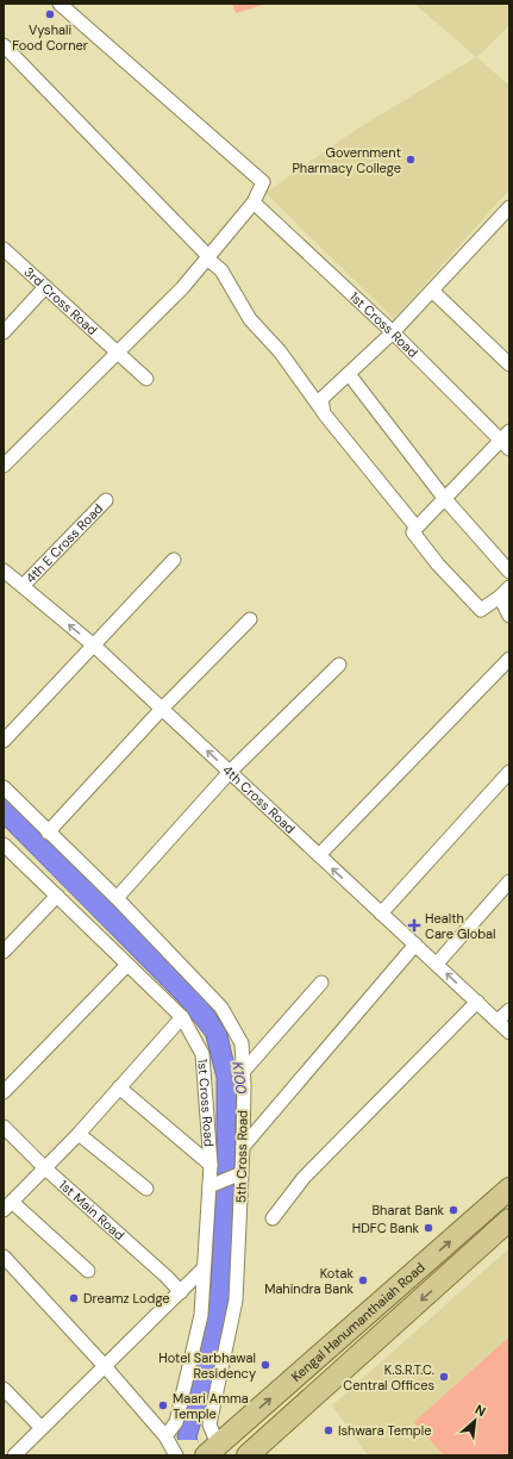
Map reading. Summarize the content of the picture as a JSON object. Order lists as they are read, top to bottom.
{
  "streets": {
    "main road": ["Kengal Hanumanthaiah Road"],
    "street": [
      "3rd Cross Road",
      "1st Cross Road",
      "4th E Cross Road",
      "4th Cross Road",
      "5th Cross Road",
      "1st Main Road"
    ]
  },
  "crossings": [
    ["4th E Cross Road", "4th Cross Road"],
    ["5th Cross Road", "Kengal Hanumanthaiah Road"]
  ],
  "one_way": ["4th Cross Road"],
  "water": ["K100"],
  "places": {
    "other": [
      "Vyshali Food Corner",
      "Government Pharmacy College",
      "Bharat Bank",
      "HDFC Bank",
      "Kotak Mahindra Bank",
      "Dreamz Lodge",
      "Hotel Sarbhawal Residency",
      "K.S.R.T.C. Central Offices",
      "Maari Amma Temple",
      "Ishwara Temple"
    ],
    "health": ["Health Care Global"]
  },
  "north": "top right"
}
